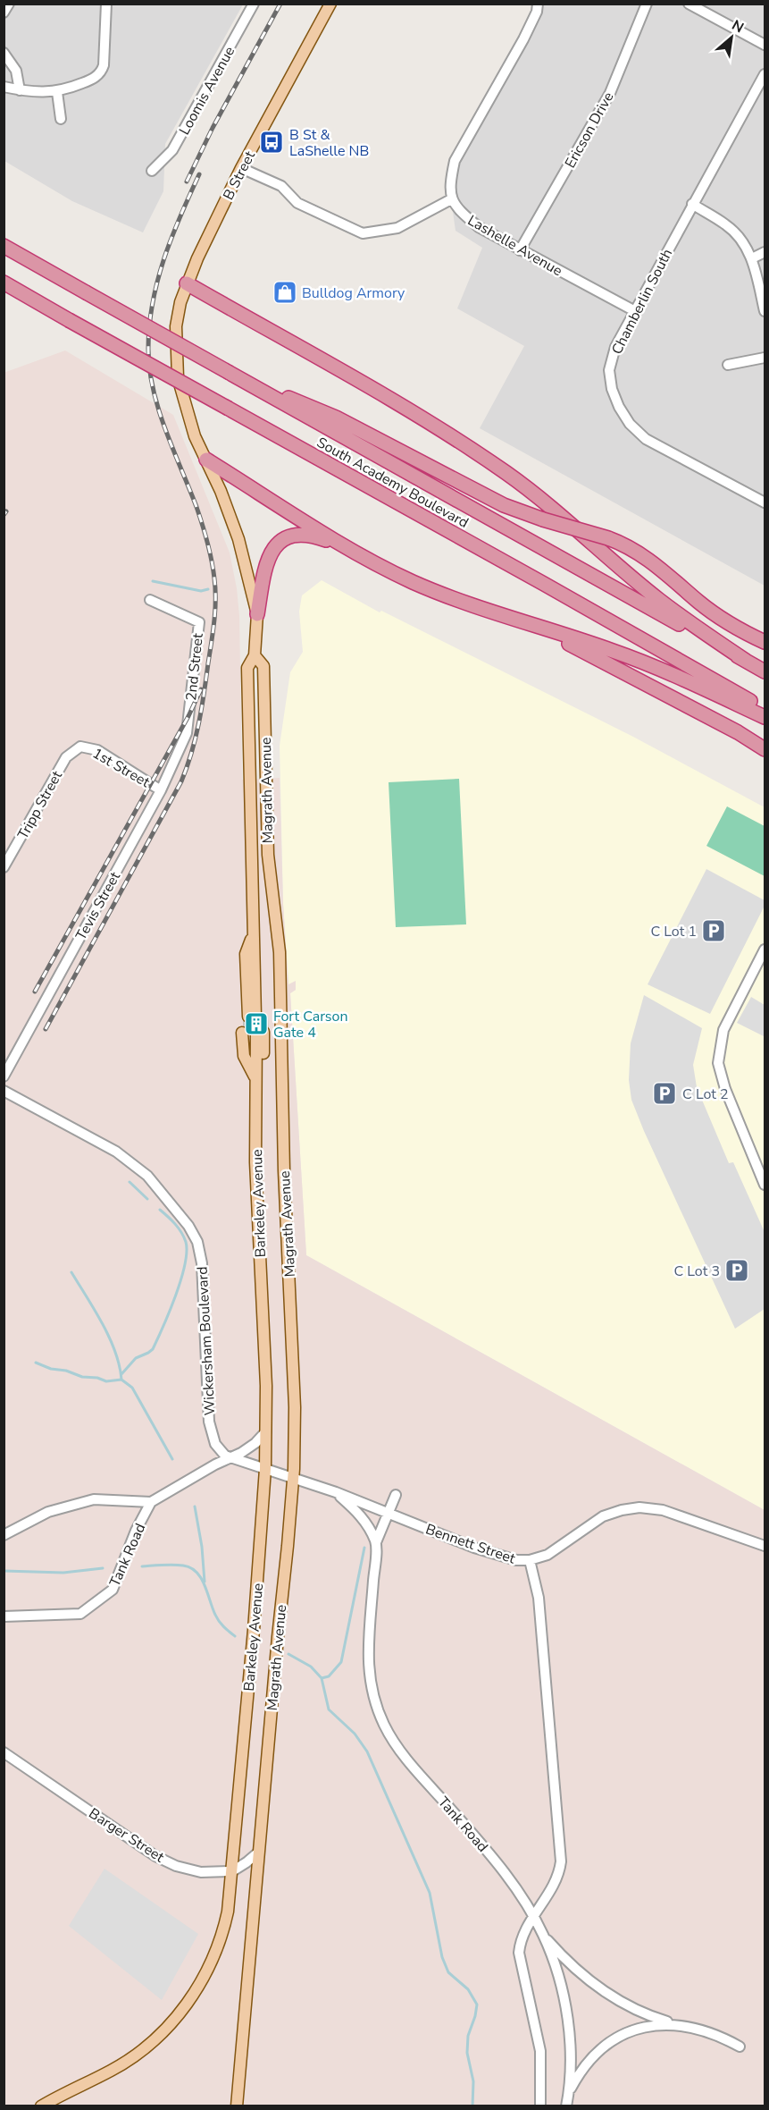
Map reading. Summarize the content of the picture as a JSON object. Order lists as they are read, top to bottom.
{
  "streets": {
    "highway": ["South Academy Boulevard"],
    "main road": ["B Street", "Magrath Avenue", "Barkeley Avenue"],
    "street": [
      "Loomis Avenue",
      "Ericson Drive",
      "Lashelle Avenue",
      "Chamberlin South",
      "2nd Street",
      "1st Street",
      "Tripp Street",
      "Tevis Street",
      "Wickersham Boulevard",
      "Bennett Street",
      "Tank Road",
      "Barger Street"
    ]
  },
  "crossings": [
    ["Ericson Drive", "Lashelle Avenue"],
    ["B Street", "Magrath Avenue"],
    ["Lashelle Avenue", "Chamberlin South"],
    ["2nd Street", "Tevis Street"],
    ["1st Street", "Tripp Street"],
    ["1st Street", "Tevis Street"],
    ["Magrath Avenue", "Bennett Street"],
    ["Barkeley Avenue", "Barger Street"],
    ["Bennett Street", "Tank Road"]
  ],
  "places": {
    "bus stop": ["B St & LaShelle NB"],
    "shop": ["Bulldog Armory"],
    "parking": ["C Lot 1", "C Lot 2", "C Lot 3"],
    "building": ["Fort Carson Gate 4"]
  },
  "north": "top right"
}
